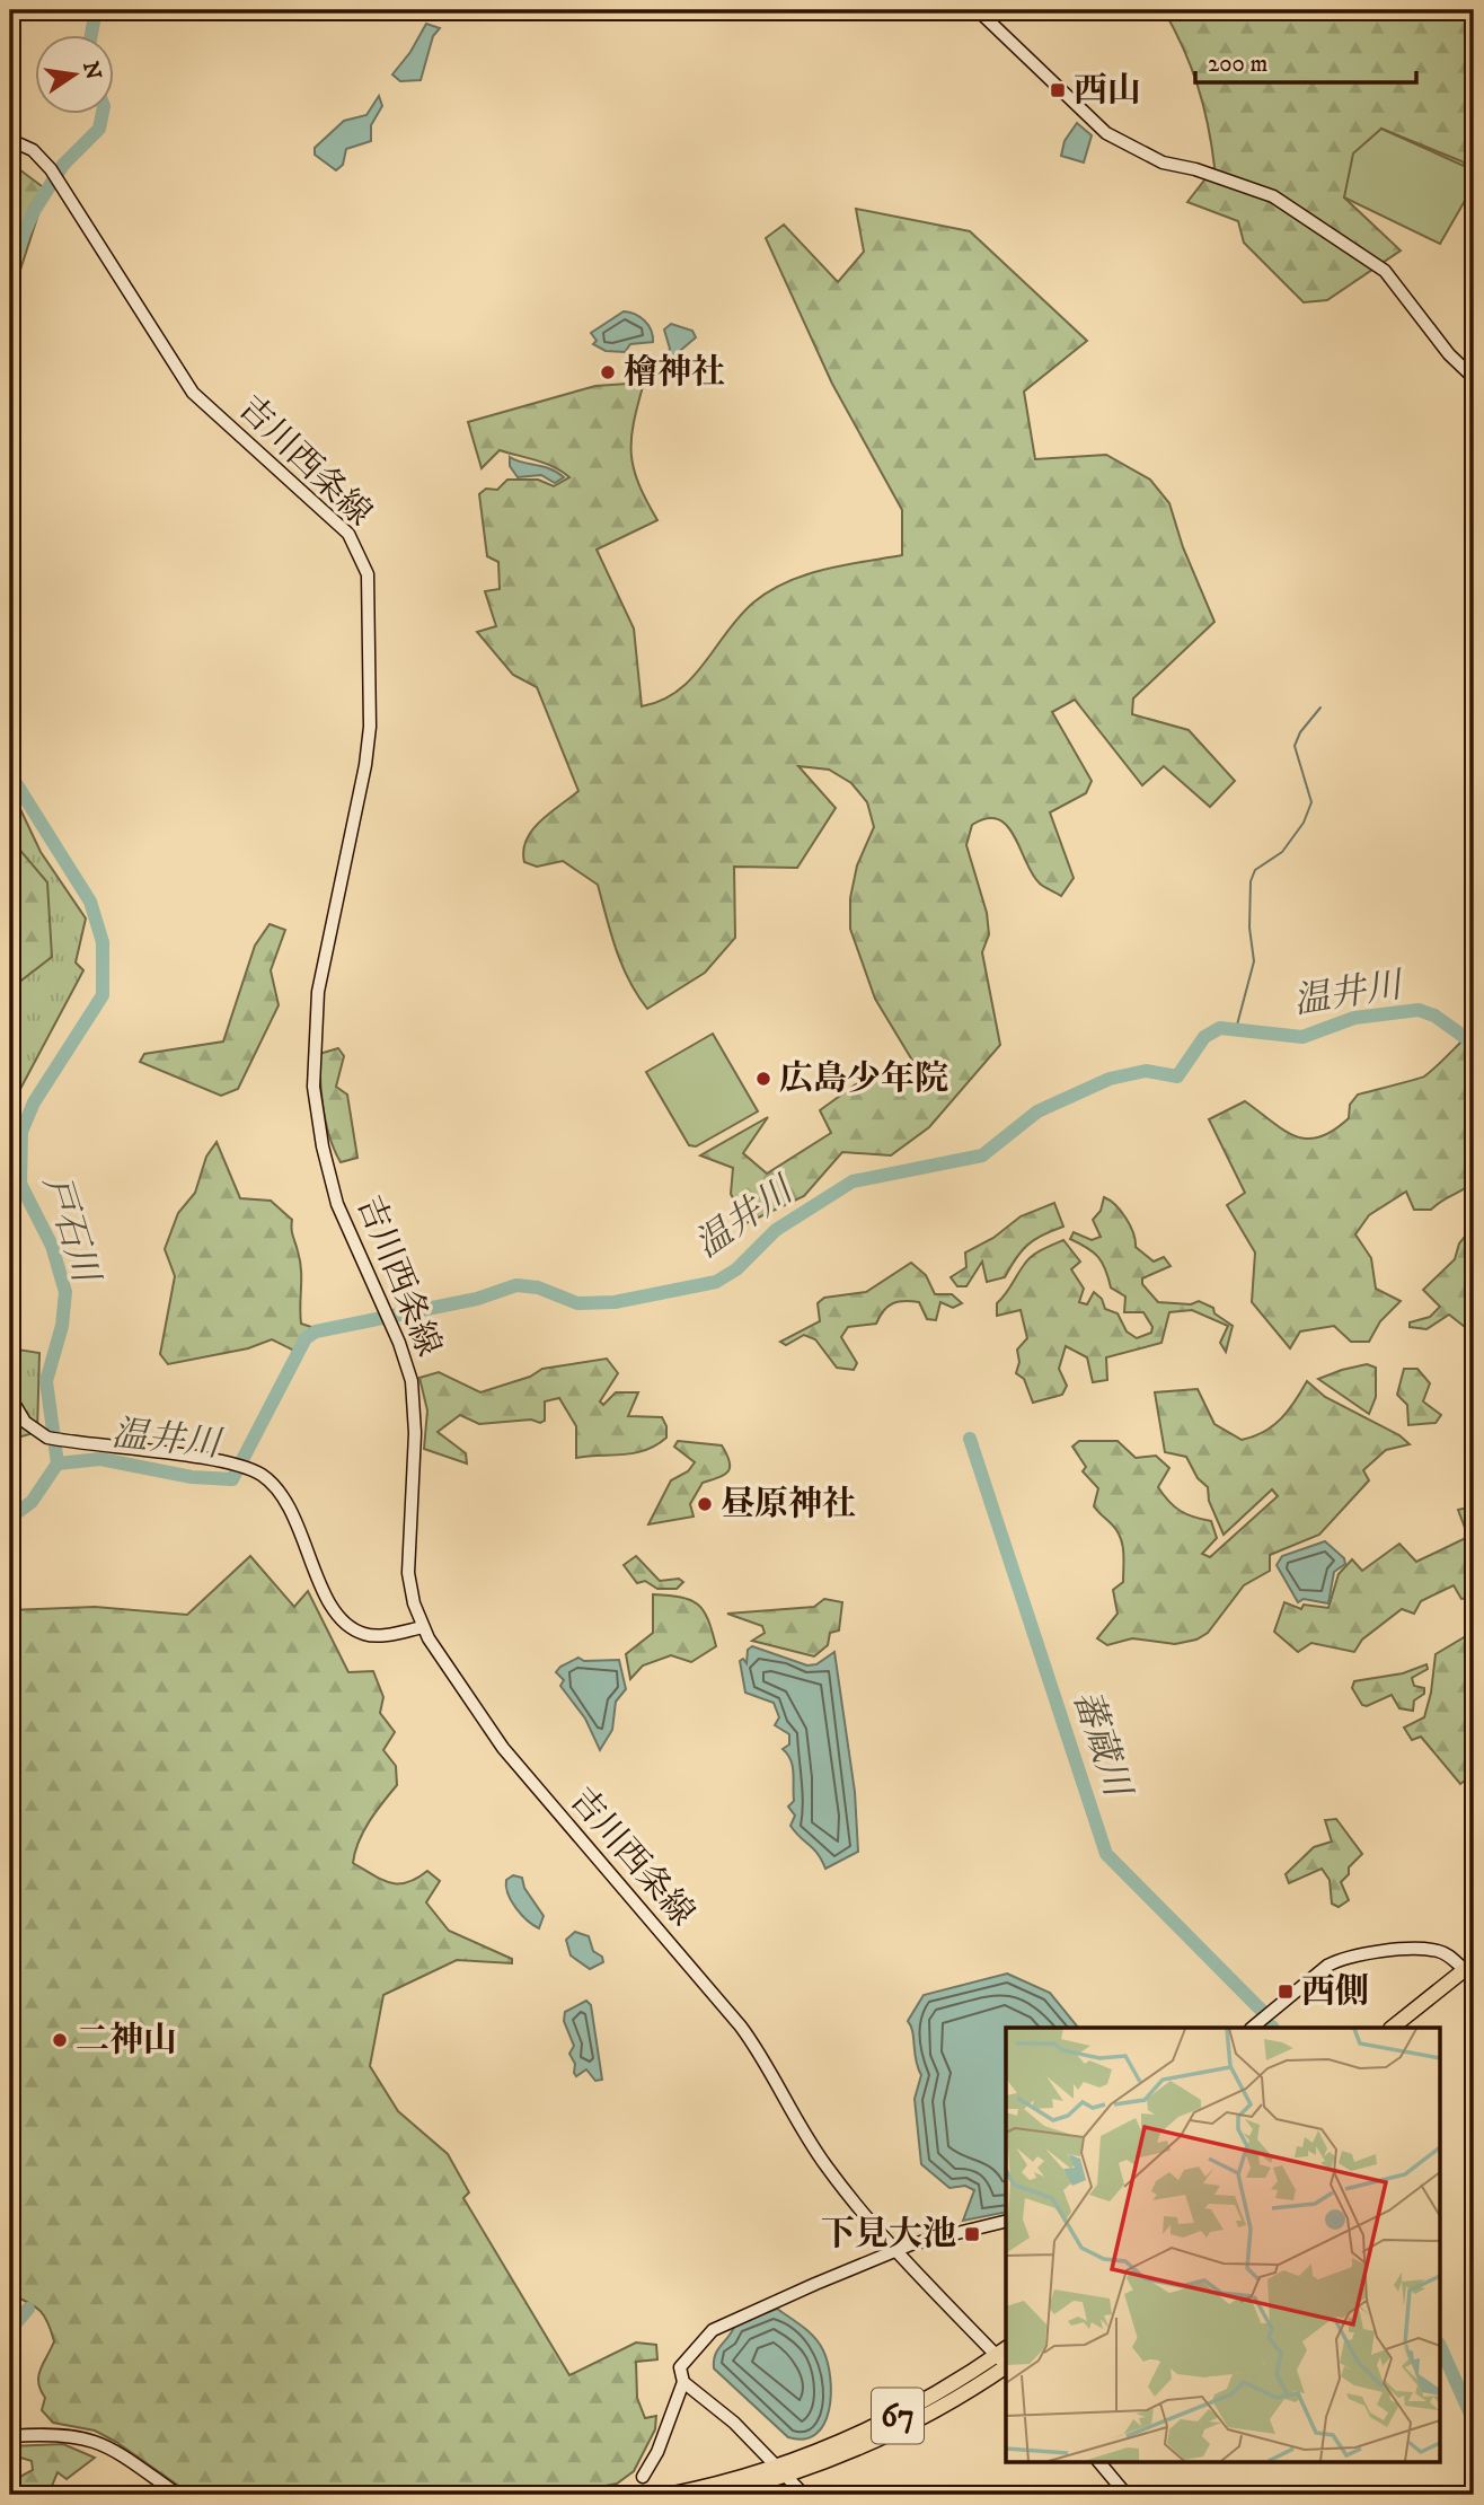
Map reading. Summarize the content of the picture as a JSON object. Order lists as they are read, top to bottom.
{
  "streets": {
    "main road": ["吉川西条線", "67"]
  },
  "crossings": [
    ["吉川西条線", "67"]
  ],
  "water": ["温井川", "戸石川", "蕃蔵川"],
  "places": {
    "transit": ["西山", "西側", "下見大池"],
    "other": [
      "檜神社",
      "広島少年院",
      "昼原神社",
      "二神山"
    ]
  },
  "scale_bar": "200 m",
  "north": "right"
}
